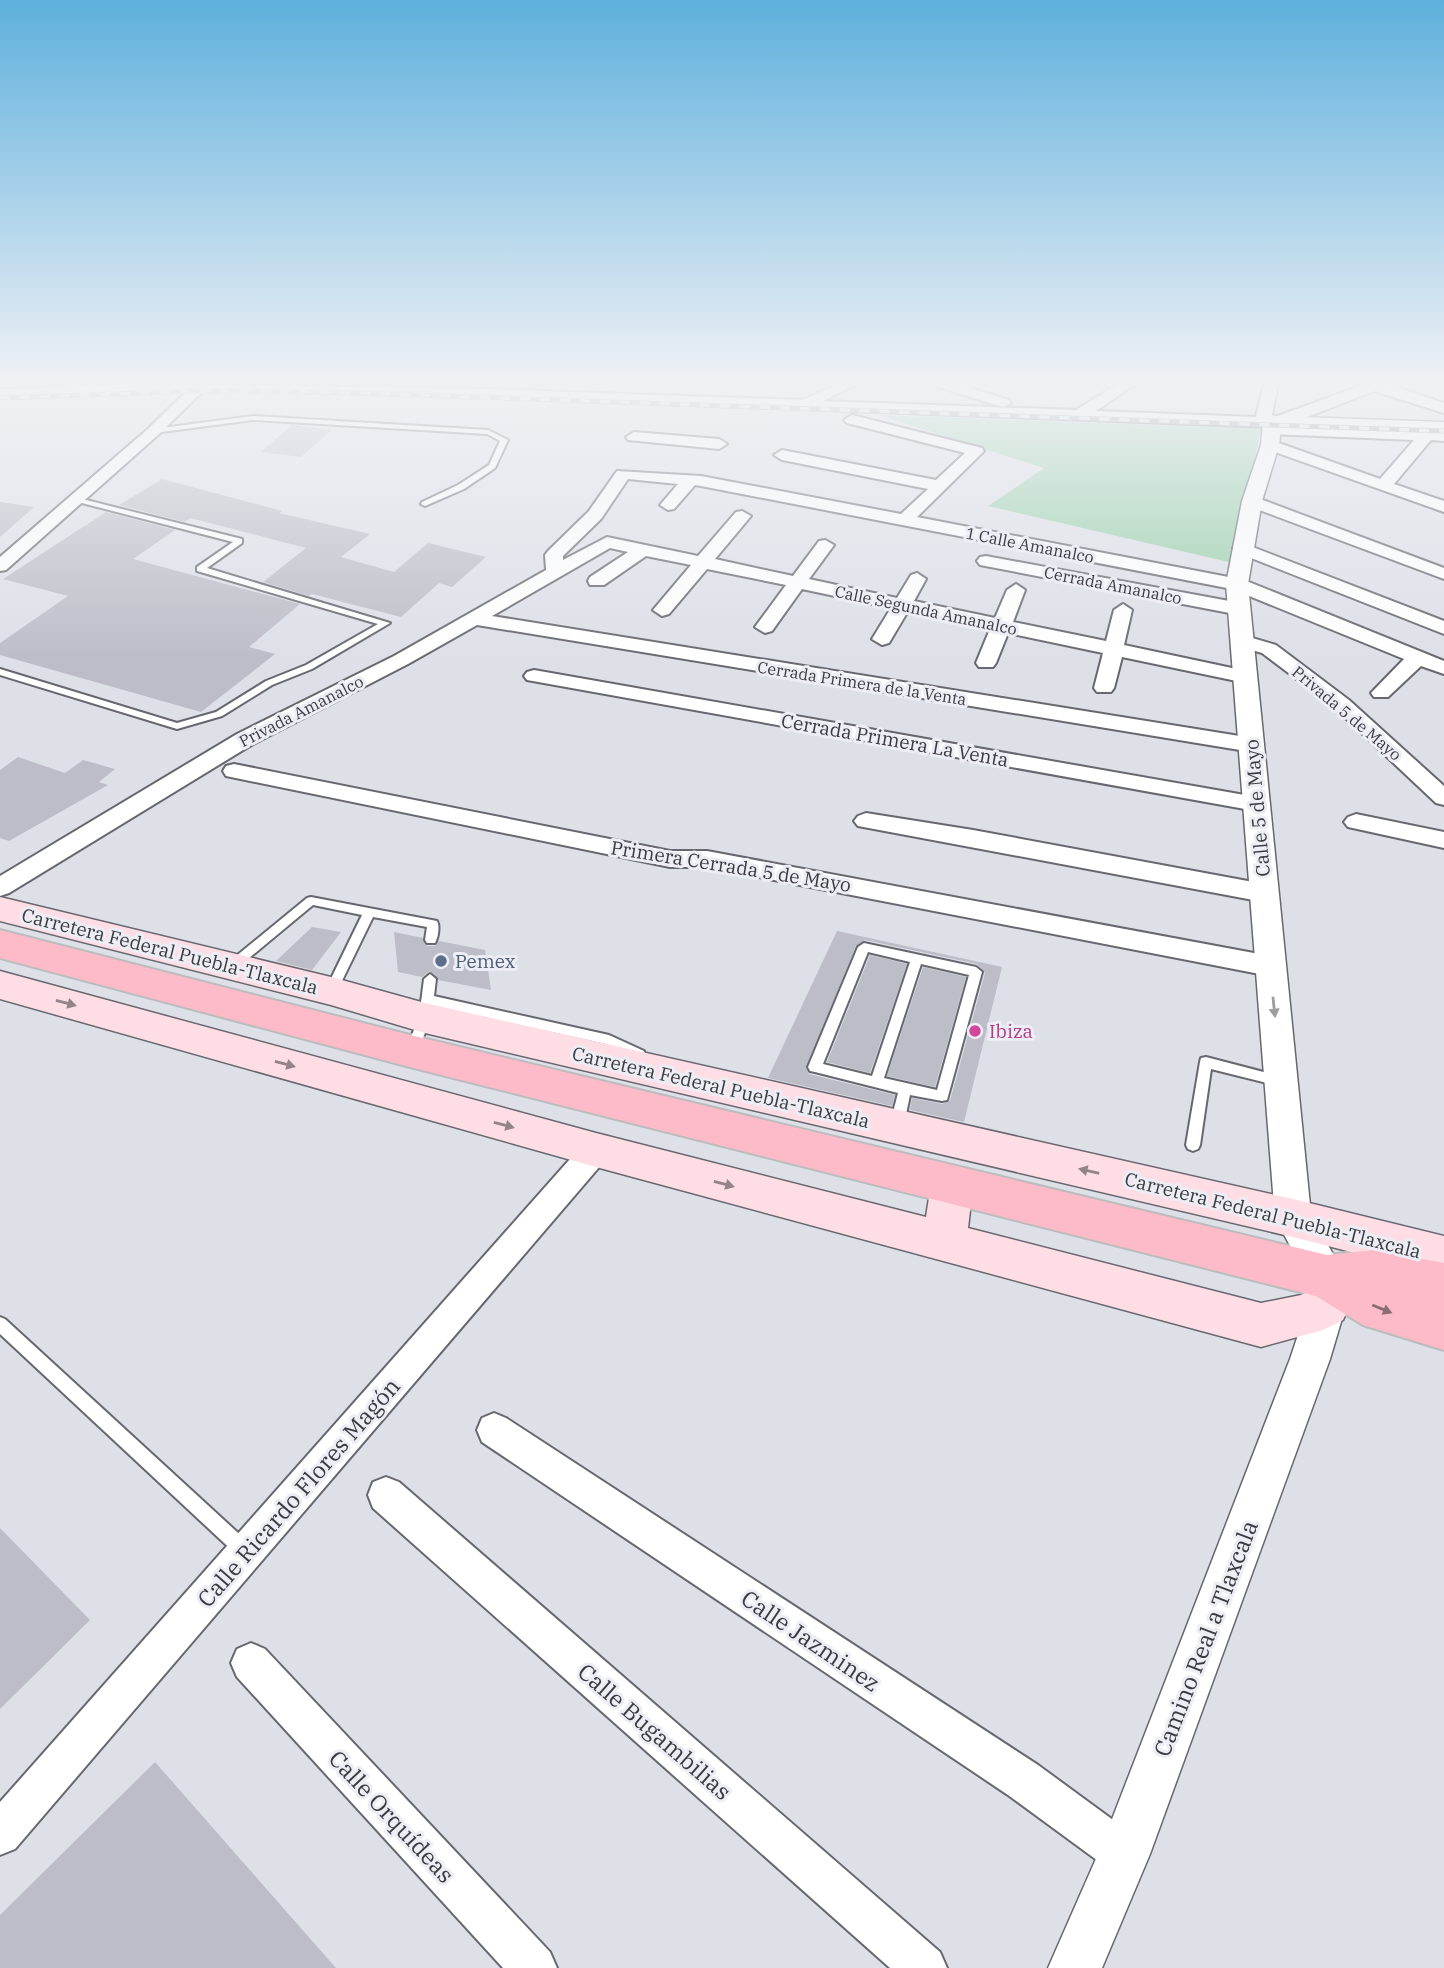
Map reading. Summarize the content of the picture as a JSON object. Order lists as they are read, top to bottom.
{
  "streets": {
    "main road": ["Carretera Federal Puebla-Tlaxcala"],
    "street": [
      "1 Calle Amanalco",
      "Cerrada Amanalco",
      "Calle Segunda Amanalco",
      "Cerrada Primera de la Venta",
      "Privada Amanalco",
      "Privada 5 de Mayo",
      "Cerrada Primera La Venta",
      "Calle 5 de Mayo",
      "Primera Cerrada 5 de Mayo",
      "Calle Ricardo Flores Magón",
      "Camino Real a Tlaxcala",
      "Calle Jazminez",
      "Calle Bugambilias",
      "Calle Orquídeas"
    ]
  },
  "crossings": [
    ["1 Calle Amanalco", "Cerrada Amanalco"],
    ["1 Calle Amanalco", "Privada Amanalco"],
    ["1 Calle Amanalco", "Calle 5 de Mayo"],
    ["Cerrada Amanalco", "Calle 5 de Mayo"],
    ["Calle Segunda Amanalco", "Privada Amanalco"],
    ["Calle Segunda Amanalco", "Calle 5 de Mayo"],
    ["Cerrada Primera de la Venta", "Privada Amanalco"],
    ["Cerrada Primera de la Venta", "Calle 5 de Mayo"],
    ["Privada 5 de Mayo", "Calle 5 de Mayo"],
    ["Cerrada Primera La Venta", "Calle 5 de Mayo"],
    ["Calle 5 de Mayo", "Primera Cerrada 5 de Mayo"],
    ["Calle 5 de Mayo", "Carretera Federal Puebla-Tlaxcala"],
    ["Calle 5 de Mayo", "Camino Real a Tlaxcala"],
    ["Carretera Federal Puebla-Tlaxcala", "Calle Ricardo Flores Magón"],
    ["Carretera Federal Puebla-Tlaxcala", "Camino Real a Tlaxcala"],
    ["Camino Real a Tlaxcala", "Calle Jazminez"]
  ],
  "places": ["Pemex", "Ibiza"]
}
